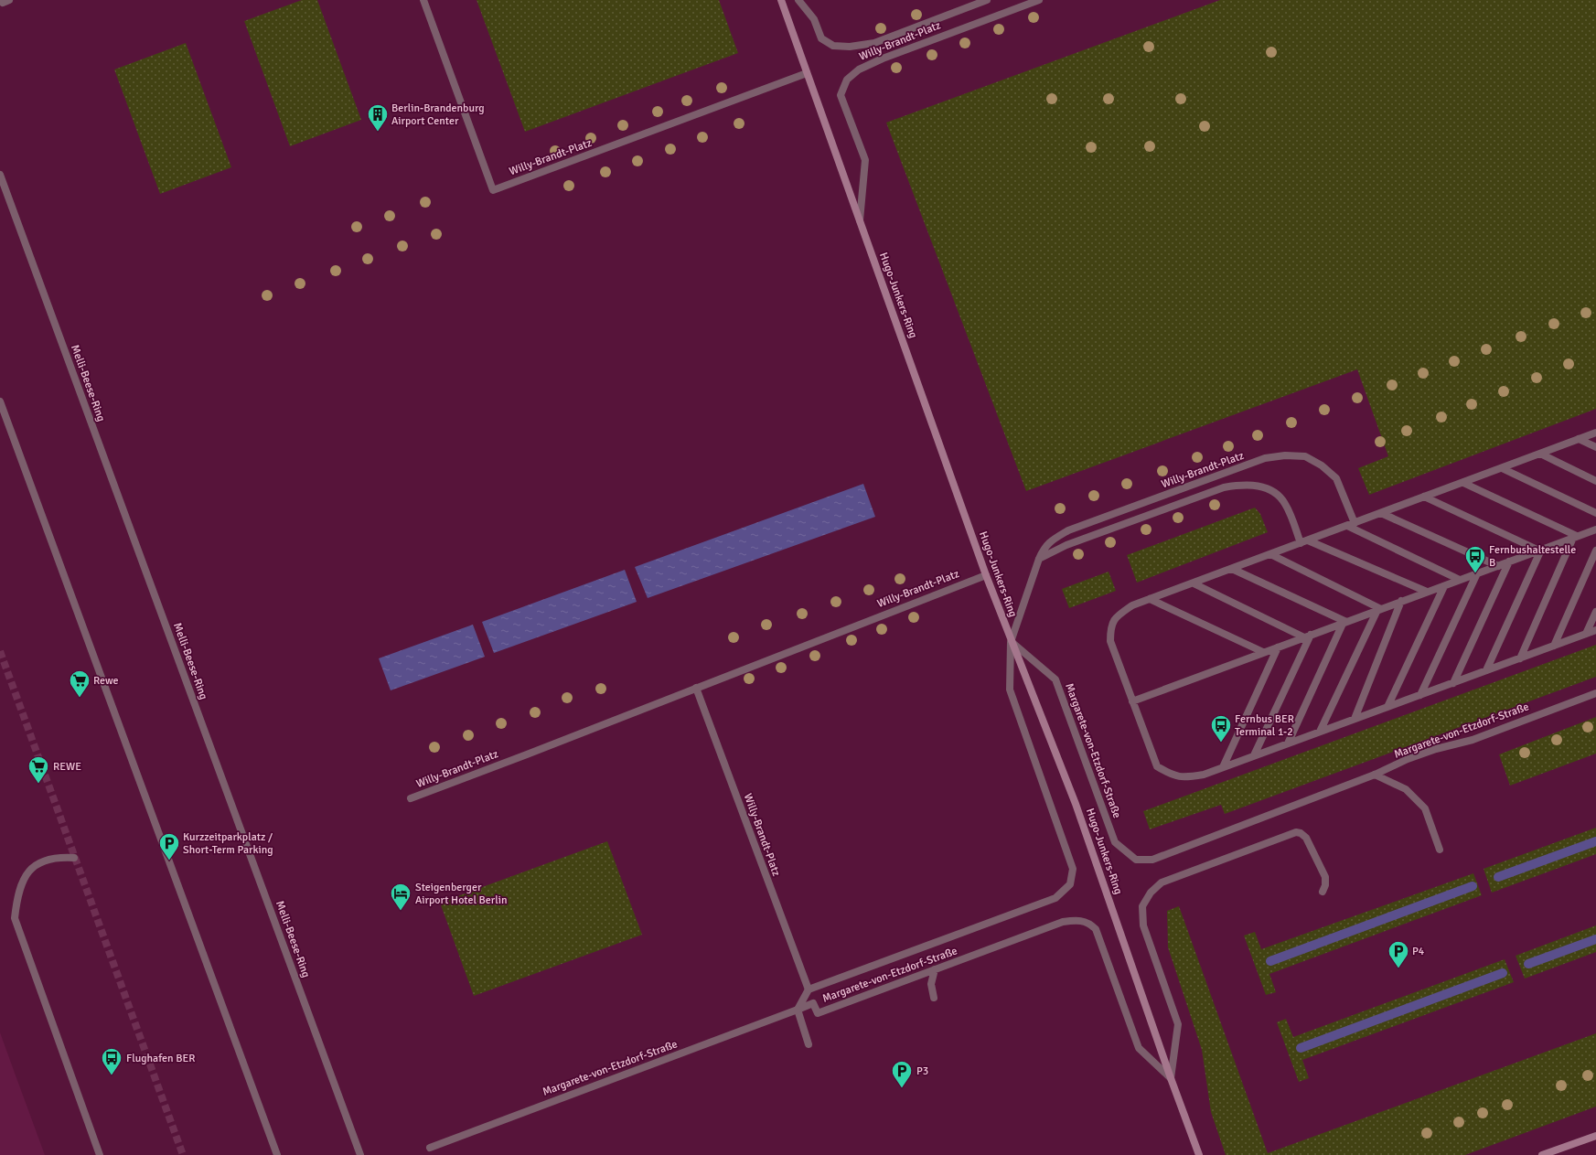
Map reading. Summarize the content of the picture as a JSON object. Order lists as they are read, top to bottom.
{
  "streets": {
    "street": [
      "Willy-Brandt-Platz",
      "Hugo-Junkers-Ring",
      "Melli-Beese-Ring",
      "Margarete-von-Etzdorf-Straße"
    ]
  },
  "crossings": [
    ["Willy-Brandt-Platz", "Hugo-Junkers-Ring"],
    ["Willy-Brandt-Platz", "Margarete-von-Etzdorf-Straße"],
    ["Hugo-Junkers-Ring", "Margarete-von-Etzdorf-Straße"]
  ],
  "places": {
    "building": ["Berlin-Brandenburg Airport Center"],
    "bus stop": ["Fernbushaltestelle B", "Fernbus BER Terminal 1-2", "Flughafen BER"],
    "supermarket": ["Rewe", "REWE"],
    "parking": ["Kurzzeitparkplatz / Short-Term Parking", "P4", "P3"],
    "hotel": ["Steigenberger Airport Hotel Berlin"]
  }
}
